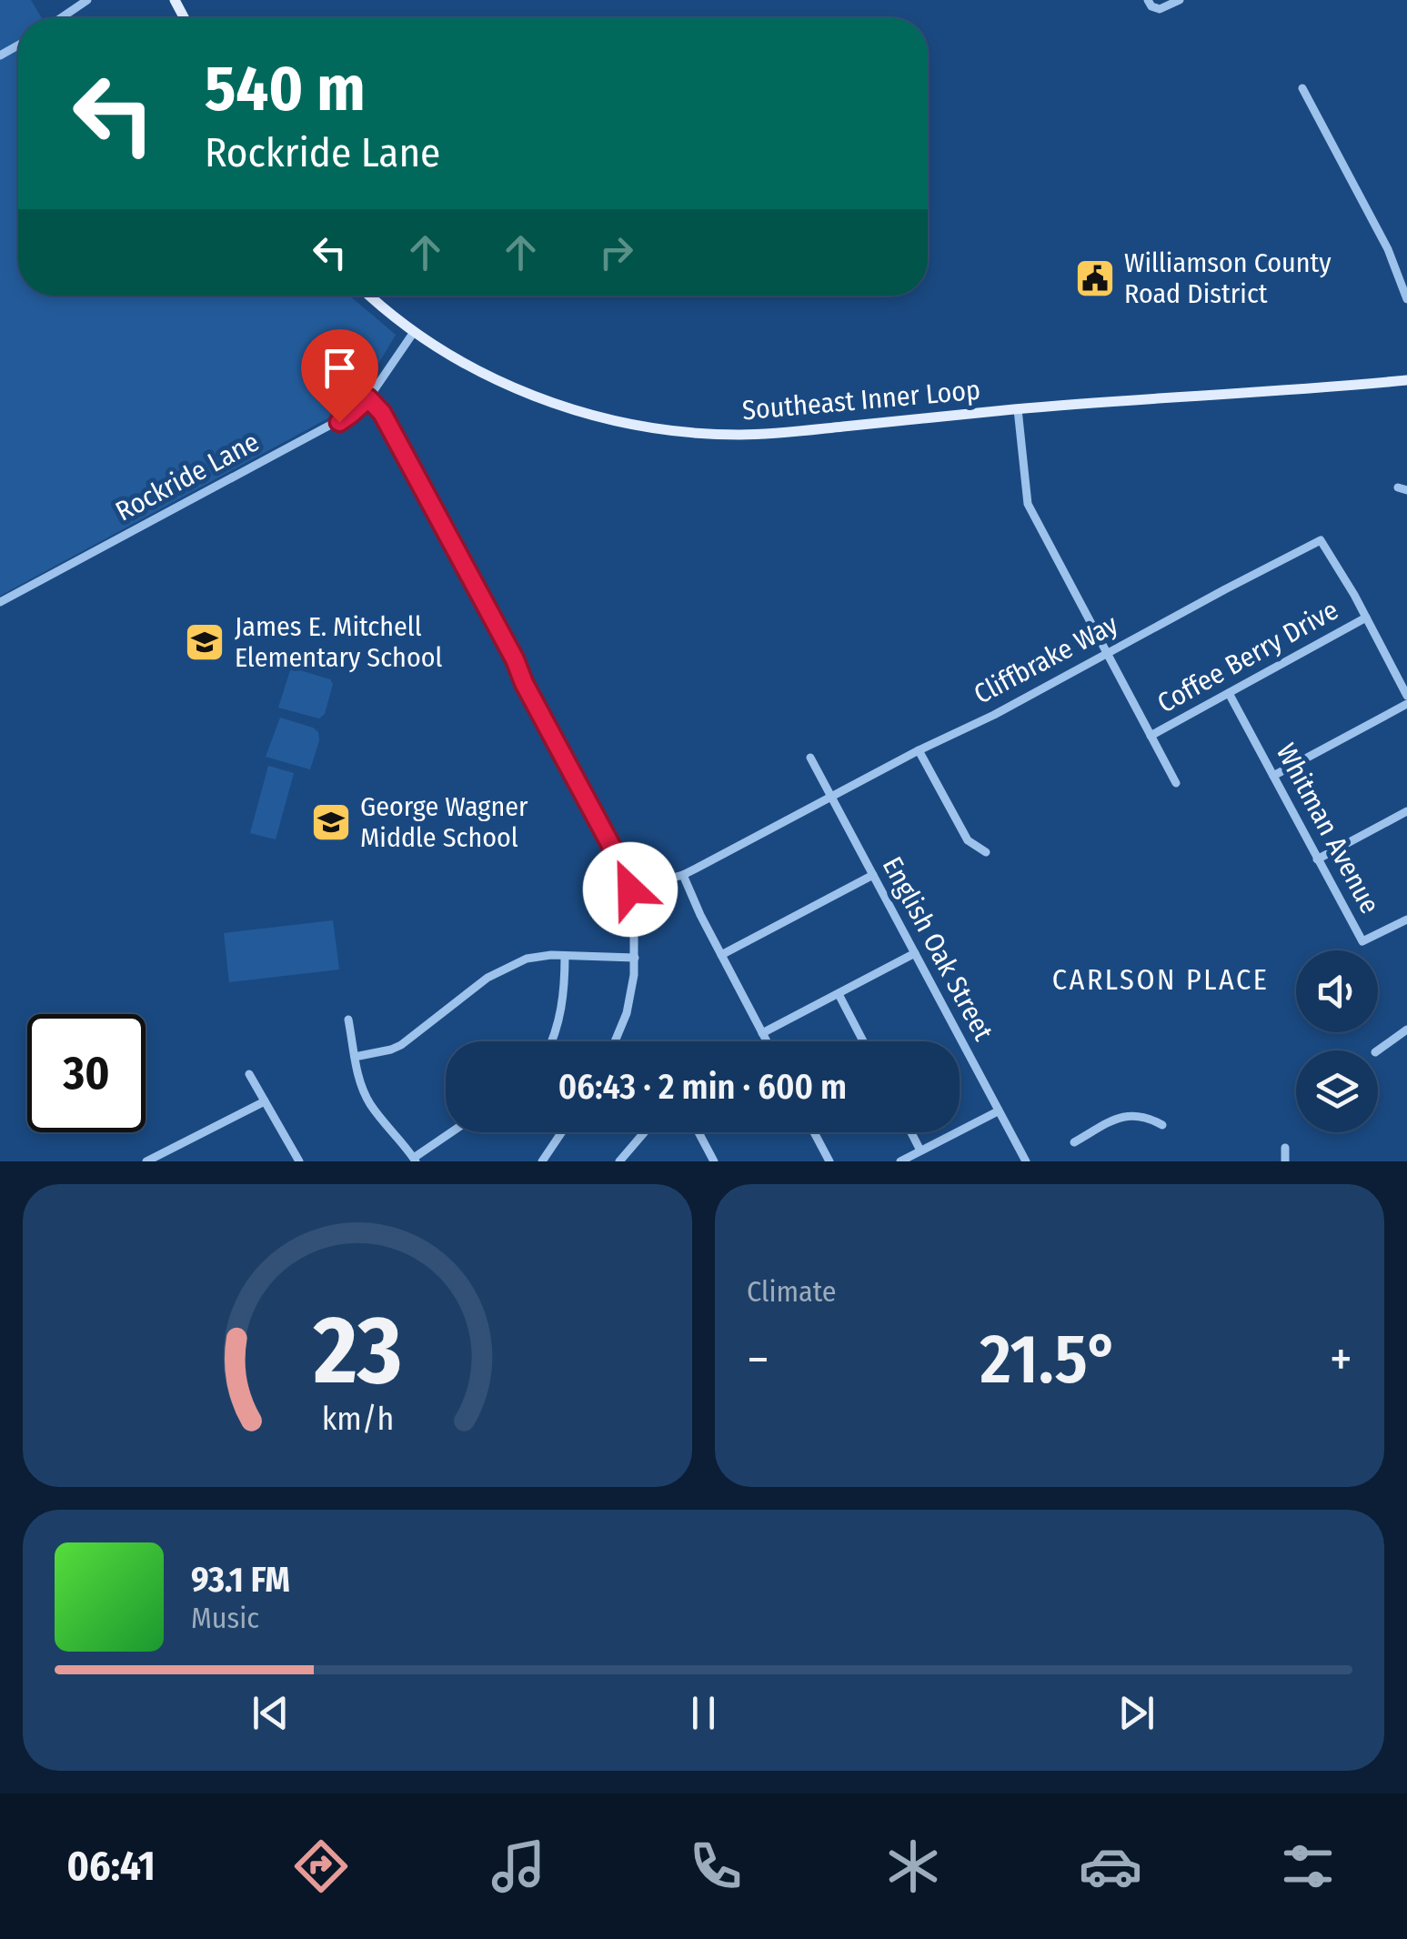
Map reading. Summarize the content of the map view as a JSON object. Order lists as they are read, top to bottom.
{
  "streets": {
    "main road": ["Southeast Inner Loop"],
    "street": [
      "Rockride Lane",
      "Coffee Berry Drive",
      "Cliffbrake Way",
      "Whitman Avenue",
      "English Oak Street"
    ]
  },
  "crossings": [
    ["Southeast Inner Loop", "Rockride Lane"],
    ["Coffee Berry Drive", "Cliffbrake Way"],
    ["Coffee Berry Drive", "Whitman Avenue"],
    ["Cliffbrake Way", "English Oak Street"]
  ],
  "districts": ["CARLSON PLACE"],
  "places": {
    "public building": ["Williamson County Road District"],
    "school or university": ["James E. Mitchell Elementary School", "George Wagner Middle School"]
  },
  "page": {
    "turn": ["540 m", "Rockride Lane"],
    "limit": "30",
    "trip": "06:43 · 2 min · 600 m",
    "tile": "Climate",
    "heat": ["−", "21.5°", "+"],
    "song": ["93.1 FM", "Music"],
    "tabs": "06:41",
    "gauge": ["23", "km/h"]
  }
}
